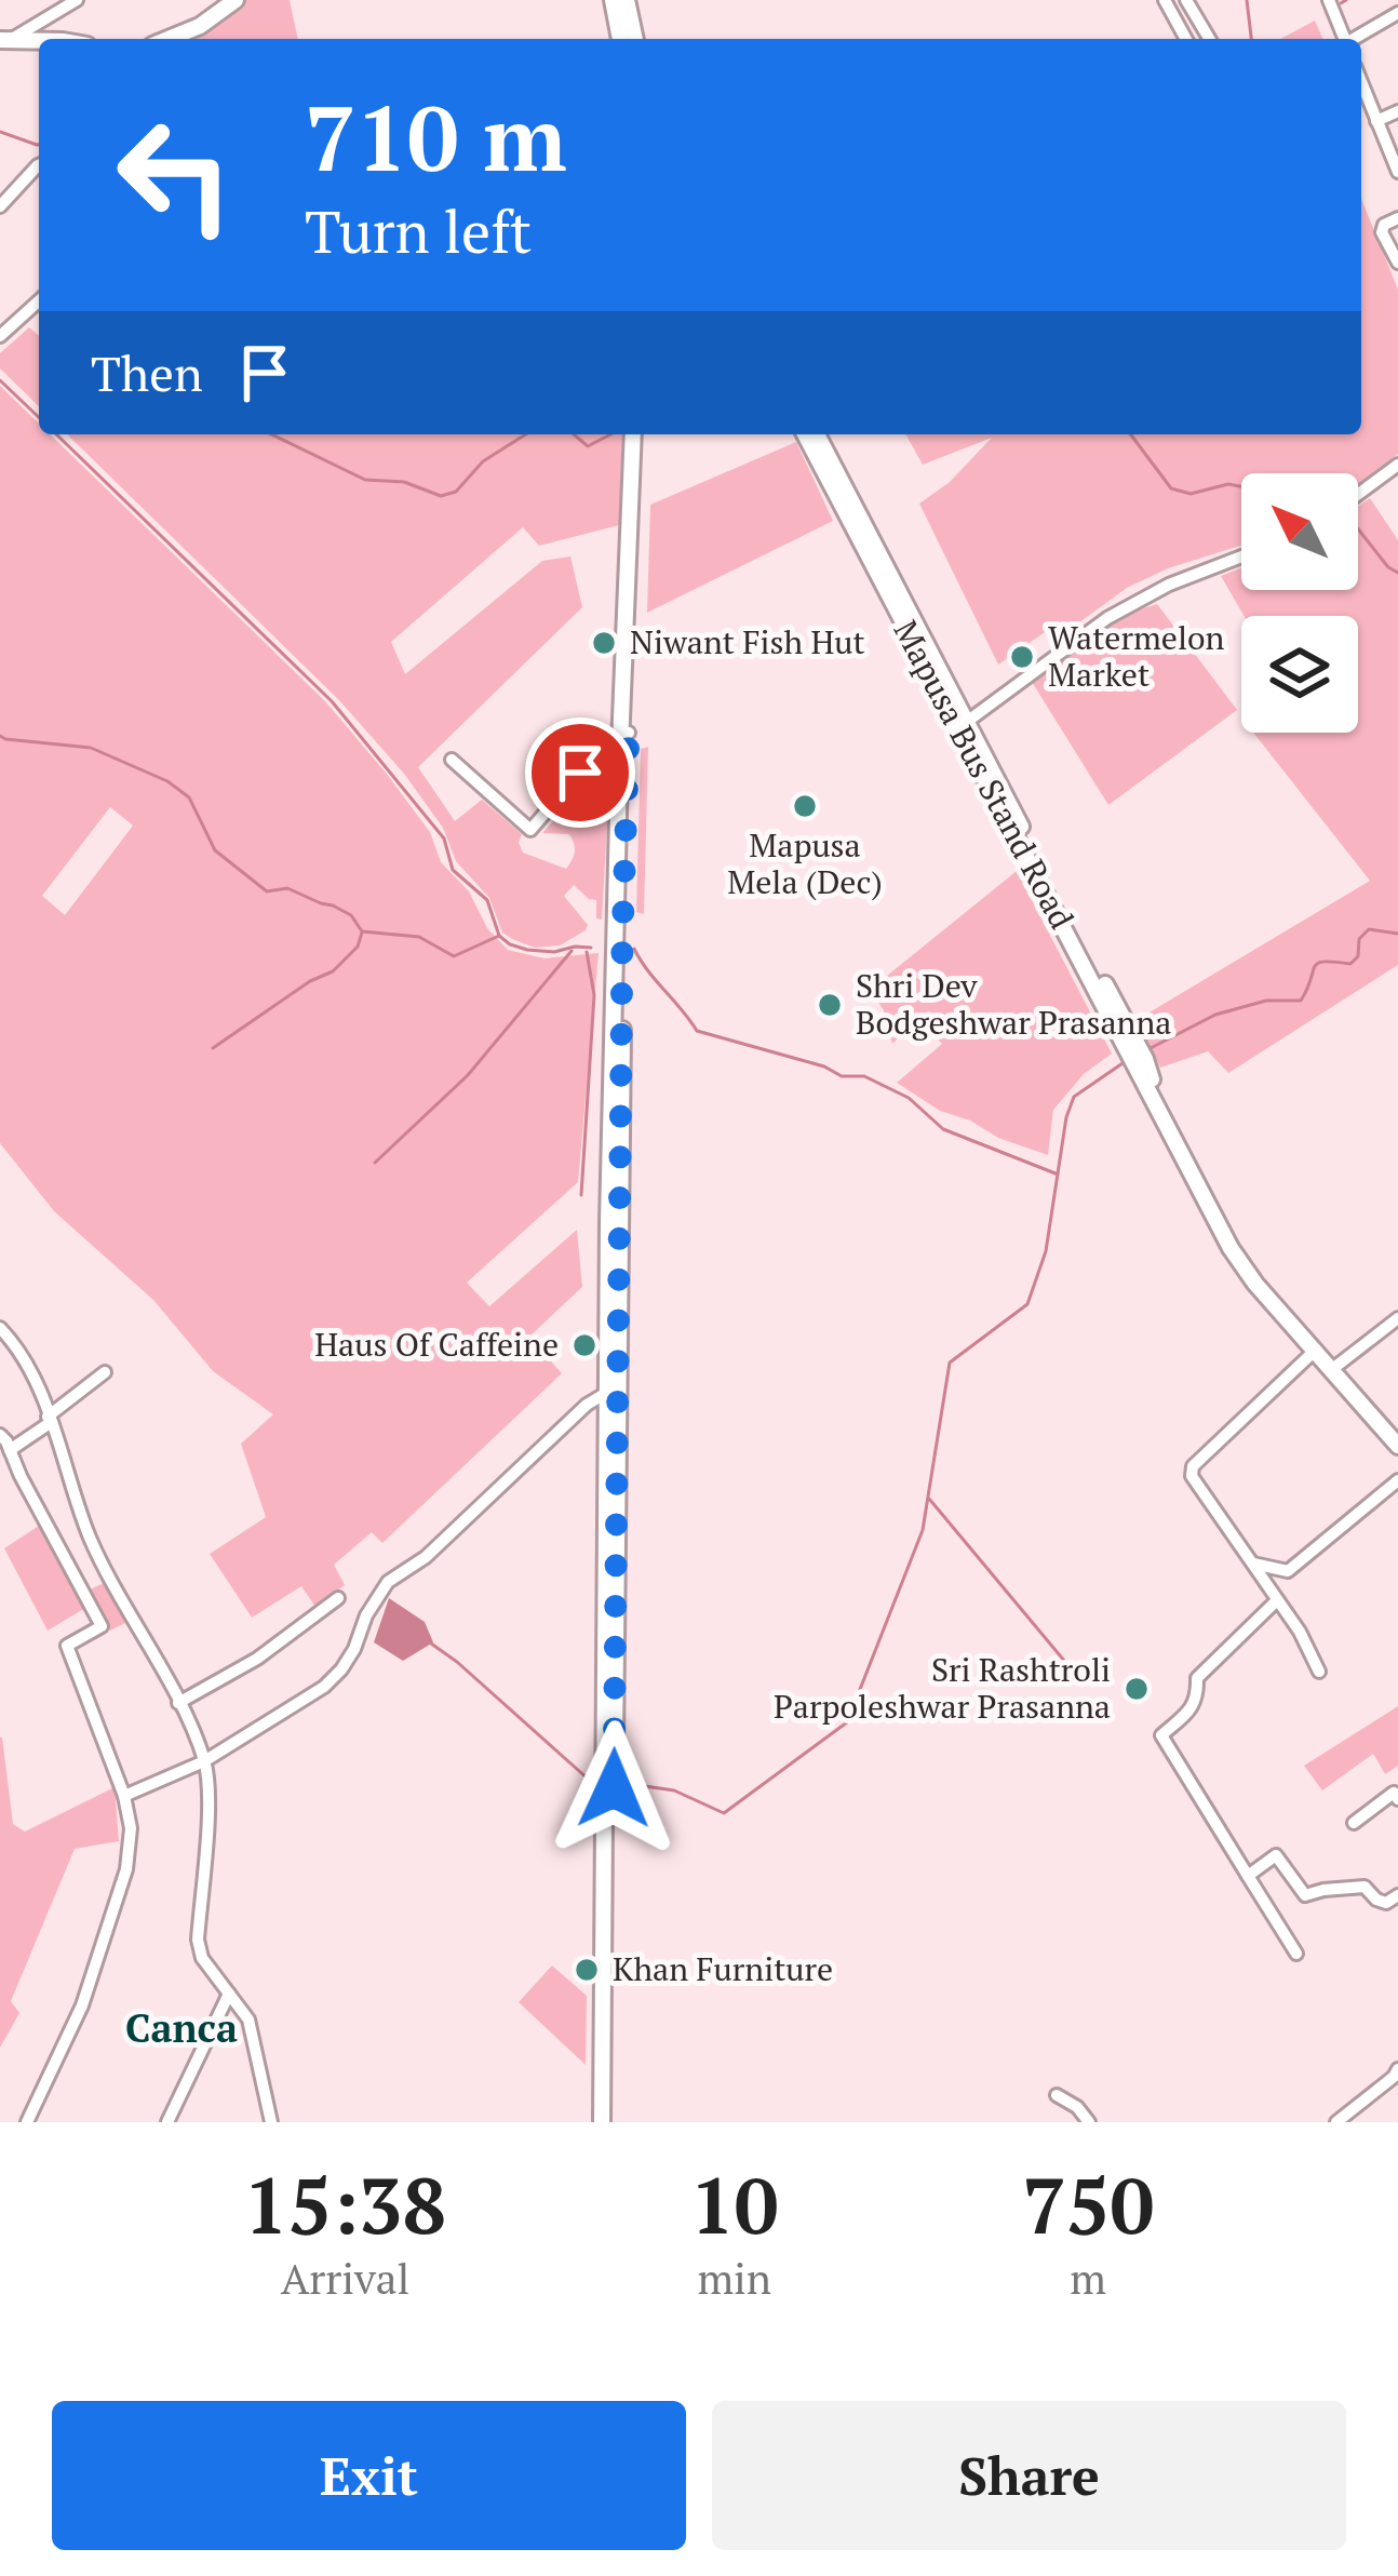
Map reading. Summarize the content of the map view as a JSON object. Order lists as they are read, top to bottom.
{
  "streets": {
    "main road": ["Mapusa Bus Stand Road"]
  },
  "districts": ["Canca"],
  "places": [
    "Niwant Fish Hut",
    "Watermelon Market",
    "Mapusa Mela (Dec)",
    "Shri Dev Bodgeshwar Prasanna",
    "Haus Of Caffeine",
    "Sri Rashtroli Parpoleshwar Prasanna",
    "Khan Furniture"
  ],
  "north": "top left",
  "page": {
    "turn": ["710 m", "Turn left"],
    "then": "Then",
    "eta": [
      "15:38",
      "Arrival",
      "10",
      "min",
      "750",
      "m"
    ],
    "buttons": ["Exit", "Share"]
  }
}
